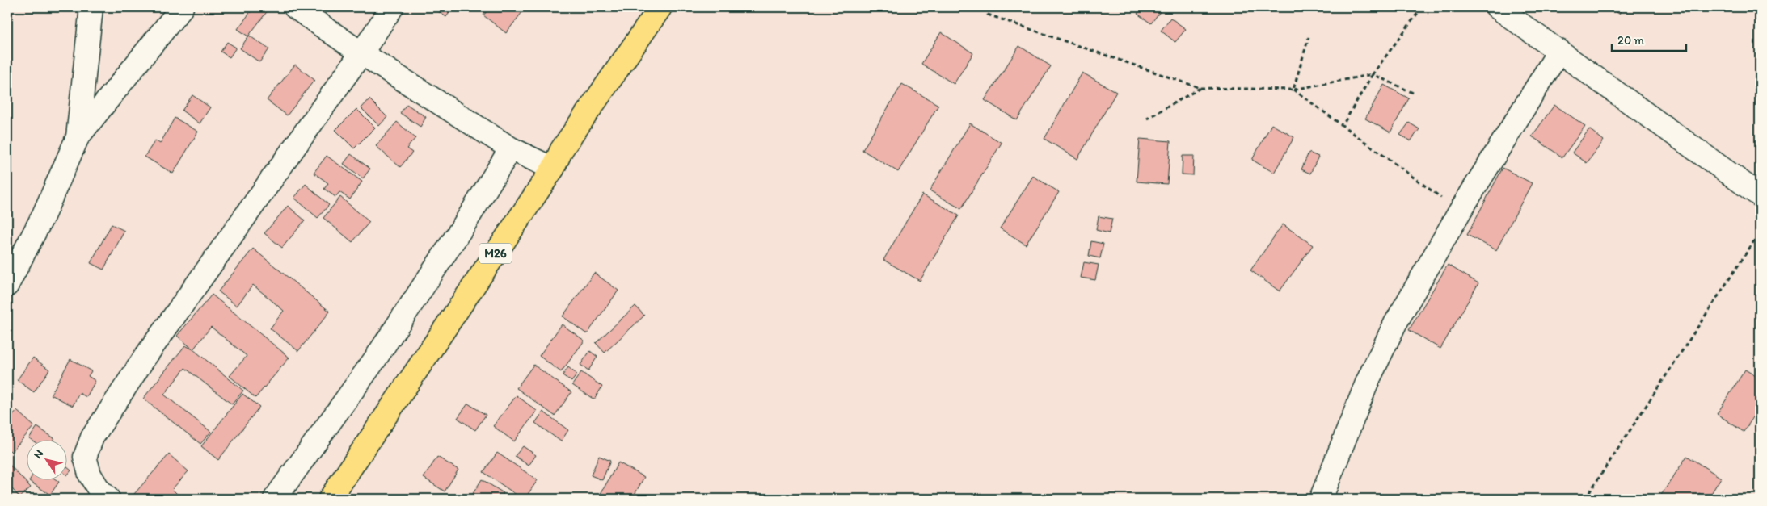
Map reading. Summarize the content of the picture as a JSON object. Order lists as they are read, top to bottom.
{
  "streets": {
    "main road": ["M26"]
  },
  "scale_bar": "20 m",
  "north": "top left"
}
